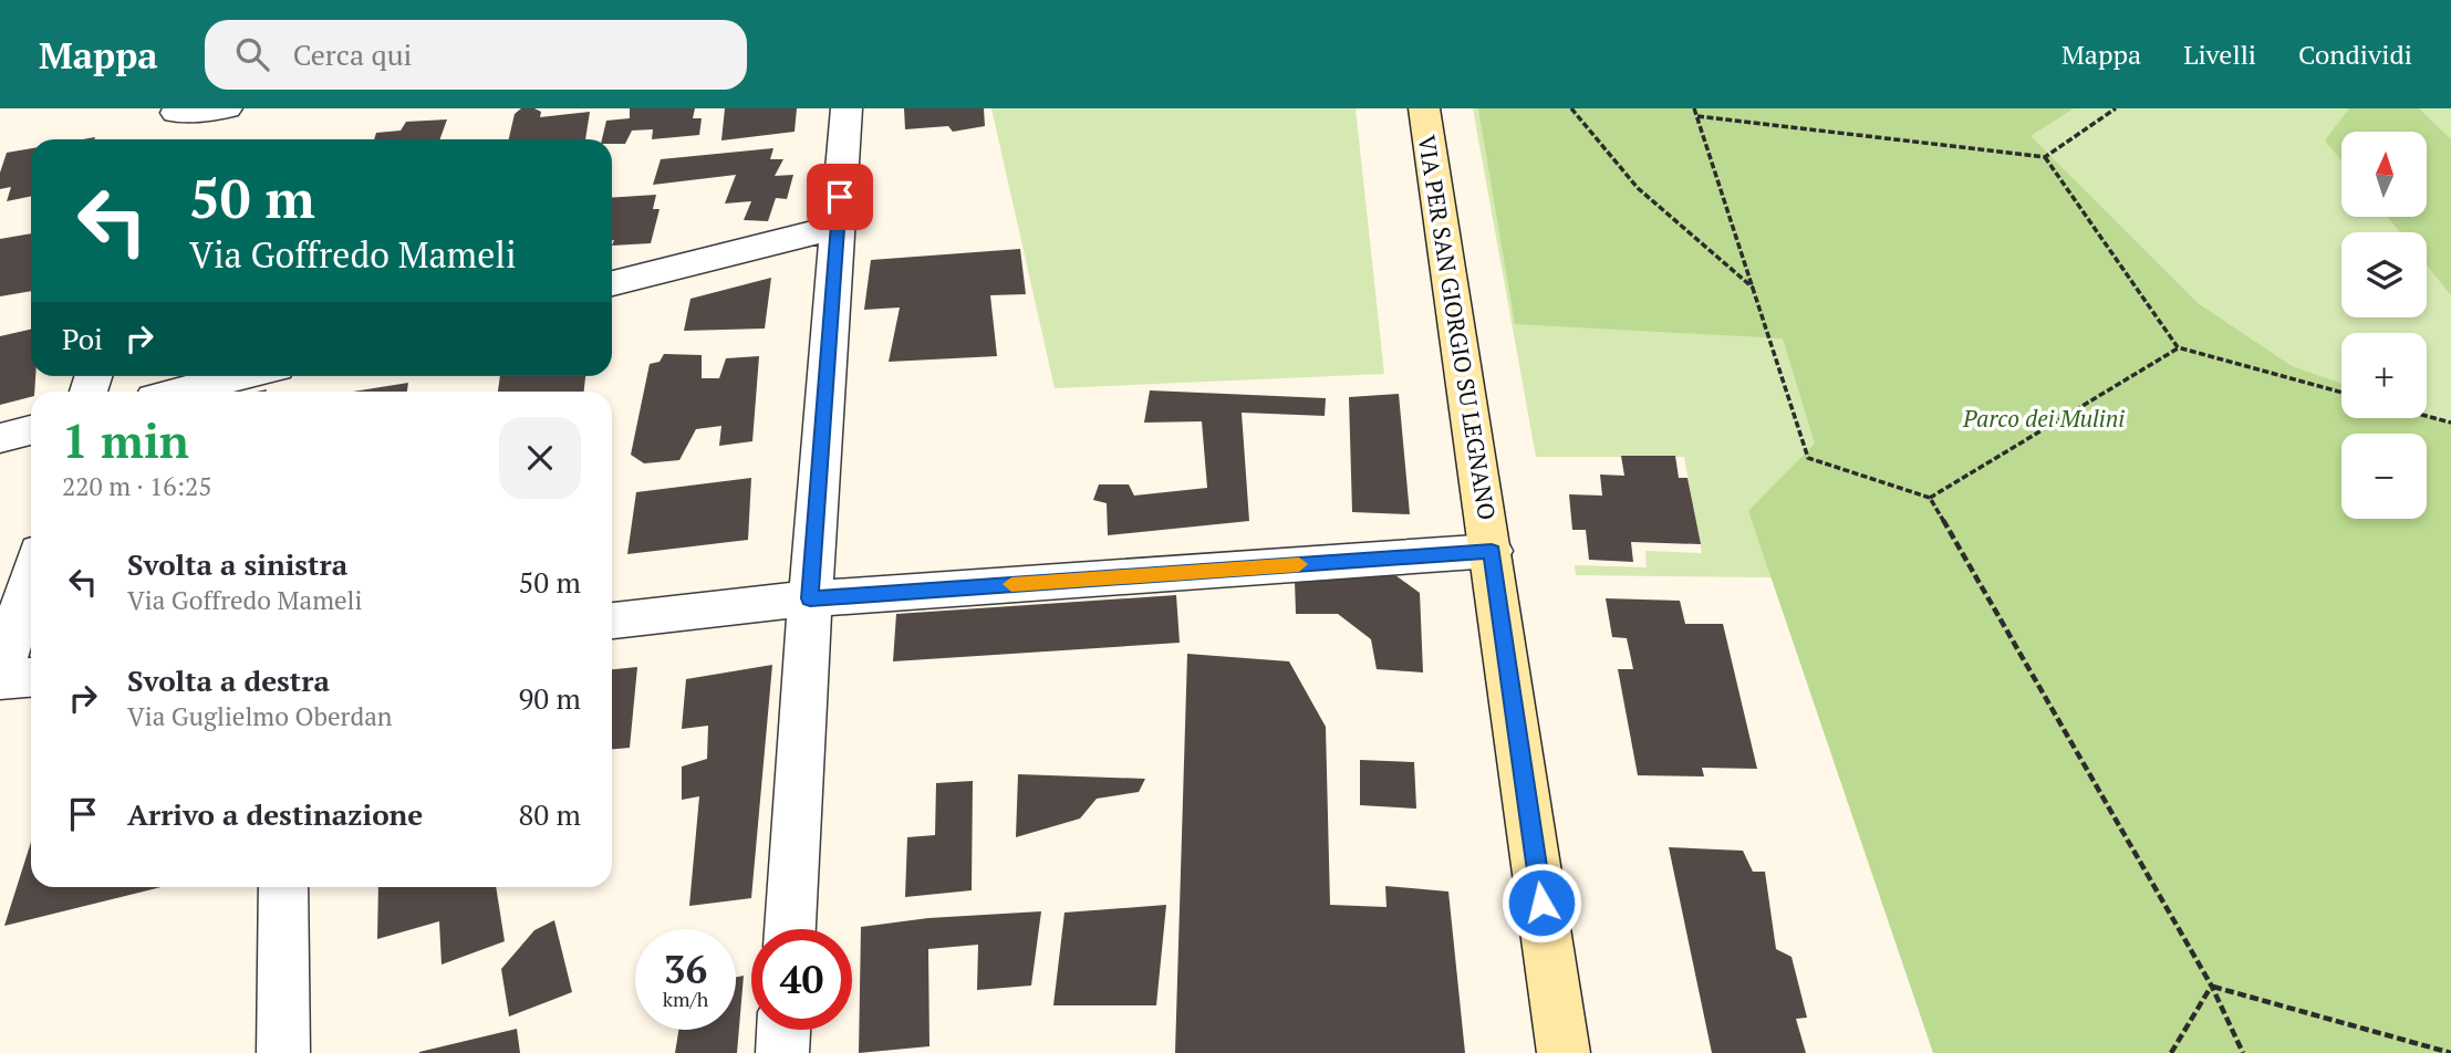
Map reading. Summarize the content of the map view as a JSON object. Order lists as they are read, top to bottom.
{
  "streets": {
    "street": ["VIA PER SAN GIORGIO SU LEGNANO"]
  },
  "parks": ["Parco dei Mulini"],
  "north": "top",
  "page": {
    "header": "Mappa",
    "search": "Cerca qui",
    "nav": ["Mappa", "Livelli", "Condividi"],
    "map_buttons": ["+", "−"],
    "turn": ["50 m", "Via Goffredo Mameli"],
    "then": "Poi",
    "heading": ["1 min", "220 m · 16:25"],
    "list": [
      {
        "name": "Svolta a sinistra",
        "note": "Via Goffredo Mameli",
        "value": "50 m"
      },
      {
        "name": "Svolta a destra",
        "note": "Via Guglielmo Oberdan",
        "value": "90 m"
      },
      {
        "name": "Arrivo a destinazione",
        "value": "80 m"
      }
    ],
    "speed": "36 km/h",
    "limit": "40"
  }
}
